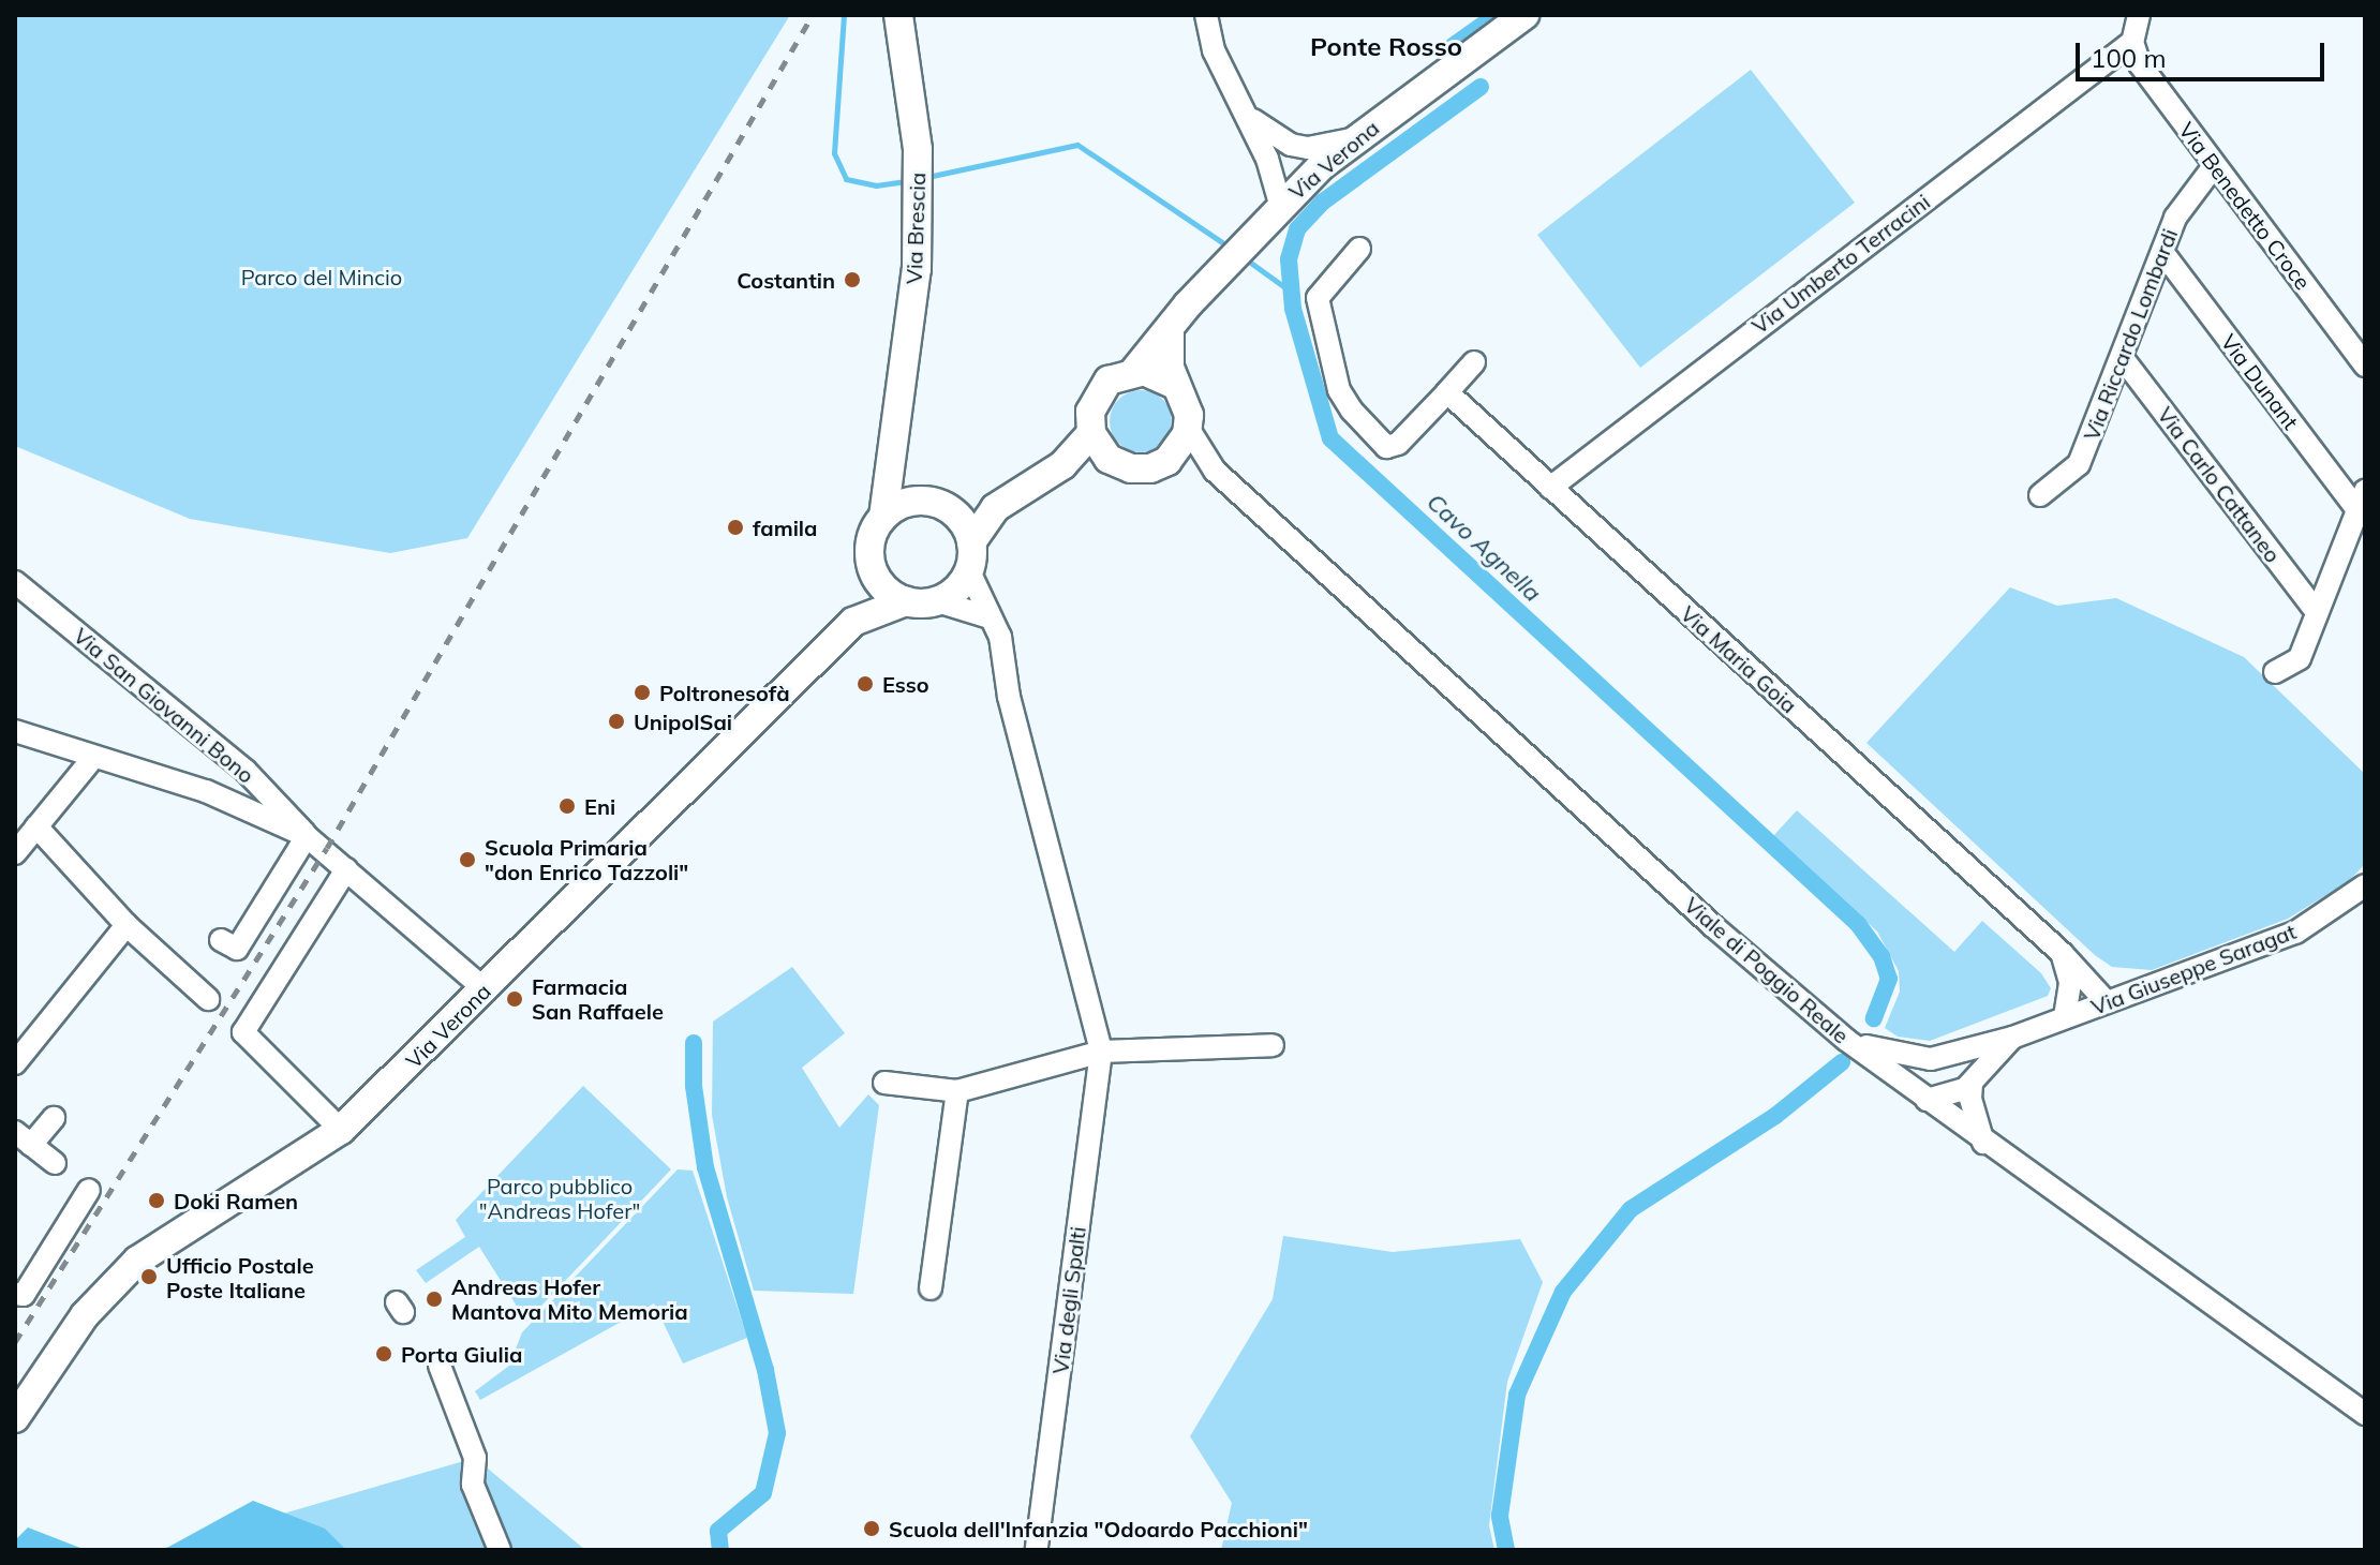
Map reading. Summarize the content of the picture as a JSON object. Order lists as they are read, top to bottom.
{
  "streets": {
    "main road": ["Via Verona", "Via Brescia"],
    "street": [
      "Via Benedetto Croce",
      "Via Umberto Terracini",
      "Via Riccardo Lombardi",
      "Via Dunant",
      "Via Carlo Cattaneo",
      "Via Maria Goia",
      "Via San Giovanni Bono",
      "Via Giuseppe Saragat",
      "Viale di Poggio Reale",
      "Via degli Spalti"
    ]
  },
  "crossings": [
    ["Via Verona", "Via Brescia"],
    ["Via Verona", "Via San Giovanni Bono"],
    ["Via Verona", "Viale di Poggio Reale"],
    ["Via Verona", "Via degli Spalti"],
    ["Via Benedetto Croce", "Via Umberto Terracini"],
    ["Via Benedetto Croce", "Via Riccardo Lombardi"],
    ["Via Brescia", "Via degli Spalti"],
    ["Via Umberto Terracini", "Via Maria Goia"],
    ["Via Riccardo Lombardi", "Via Dunant"],
    ["Via Riccardo Lombardi", "Via Carlo Cattaneo"],
    ["Via Maria Goia", "Via Giuseppe Saragat"],
    ["Via Giuseppe Saragat", "Viale di Poggio Reale"]
  ],
  "districts": ["Ponte Rosso"],
  "water": ["Cavo Agnella"],
  "parks": ["Parco del Mincio", "Parco pubblico \"Andreas Hofer\""],
  "places": [
    "Costantin",
    "famila",
    "Esso",
    "Poltronesofà",
    "UnipolSai",
    "Eni",
    "Scuola Primaria \"don Enrico Tazzoli\"",
    "Farmacia San Raffaele",
    "Doki Ramen",
    "Ufficio Postale Poste Italiane",
    "Andreas Hofer Mantova Mito Memoria",
    "Porta Giulia",
    "Scuola dell'Infanzia \"Odoardo Pacchioni\""
  ],
  "scale_bar": "100 m"
}
